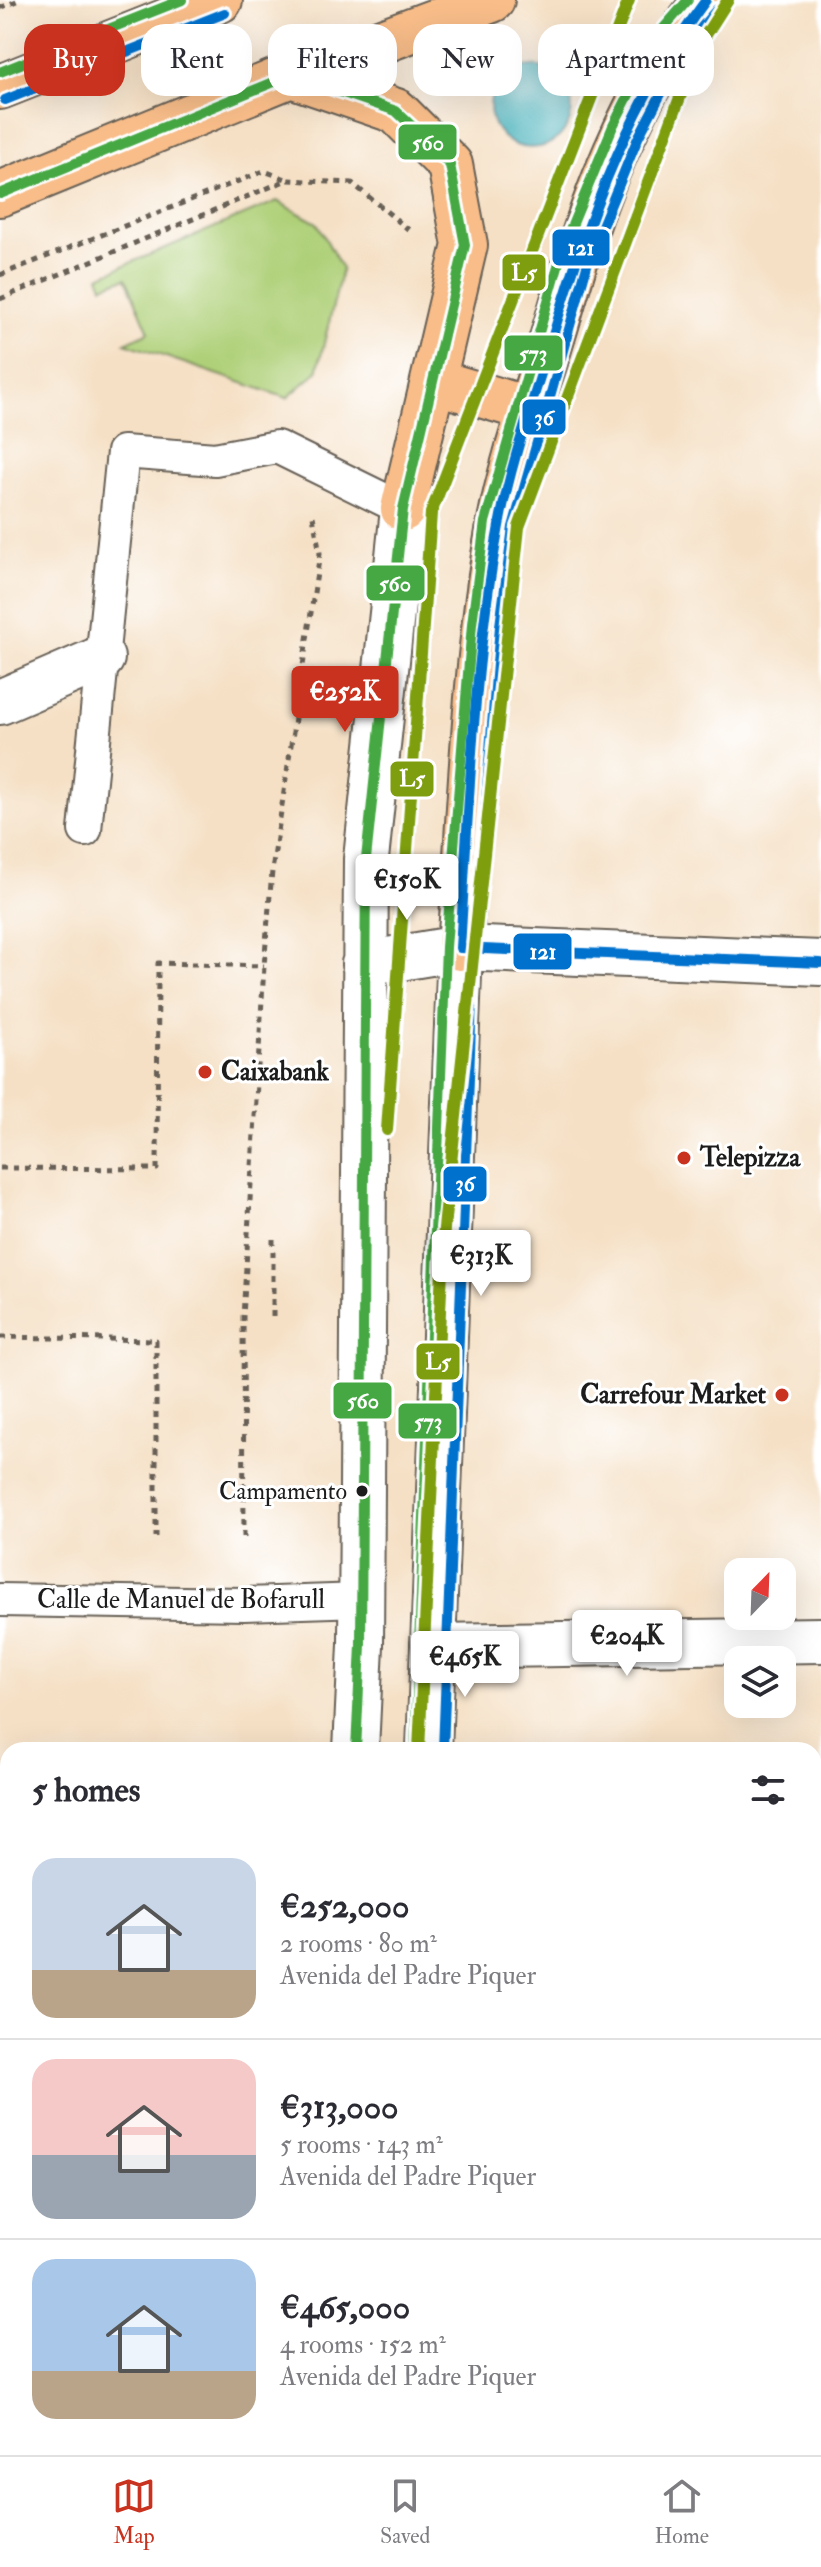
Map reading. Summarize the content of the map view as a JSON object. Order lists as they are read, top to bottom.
{
  "streets": {
    "lane": ["Calle de Manuel de Bofarull"]
  },
  "places": [
    "Caixabank",
    "Telepizza",
    "Carrefour Market",
    "Campamento"
  ],
  "lines": [
    "transit line L5",
    "transit line 573",
    "transit line 121",
    "transit line 36",
    "transit line 560"
  ],
  "north": "top right",
  "page": {
    "chip": [
      "Buy",
      "Rent",
      "Filters",
      "New",
      "Apartment"
    ],
    "price": [
      "€252K",
      "€150K",
      "€313K",
      "€204K",
      "€465K"
    ],
    "heading": "5 homes",
    "list": [
      {
        "name": "€252,000",
        "note": "2 rooms · 80 m² · Avenida del Padre Piquer"
      },
      {
        "name": "€313,000",
        "note": "5 rooms · 143 m² · Avenida del Padre Piquer"
      },
      {
        "name": "€465,000",
        "note": "4 rooms · 152 m² · Avenida del Padre Piquer"
      }
    ],
    "tabs": ["Map", "Saved", "Home"]
  }
}
